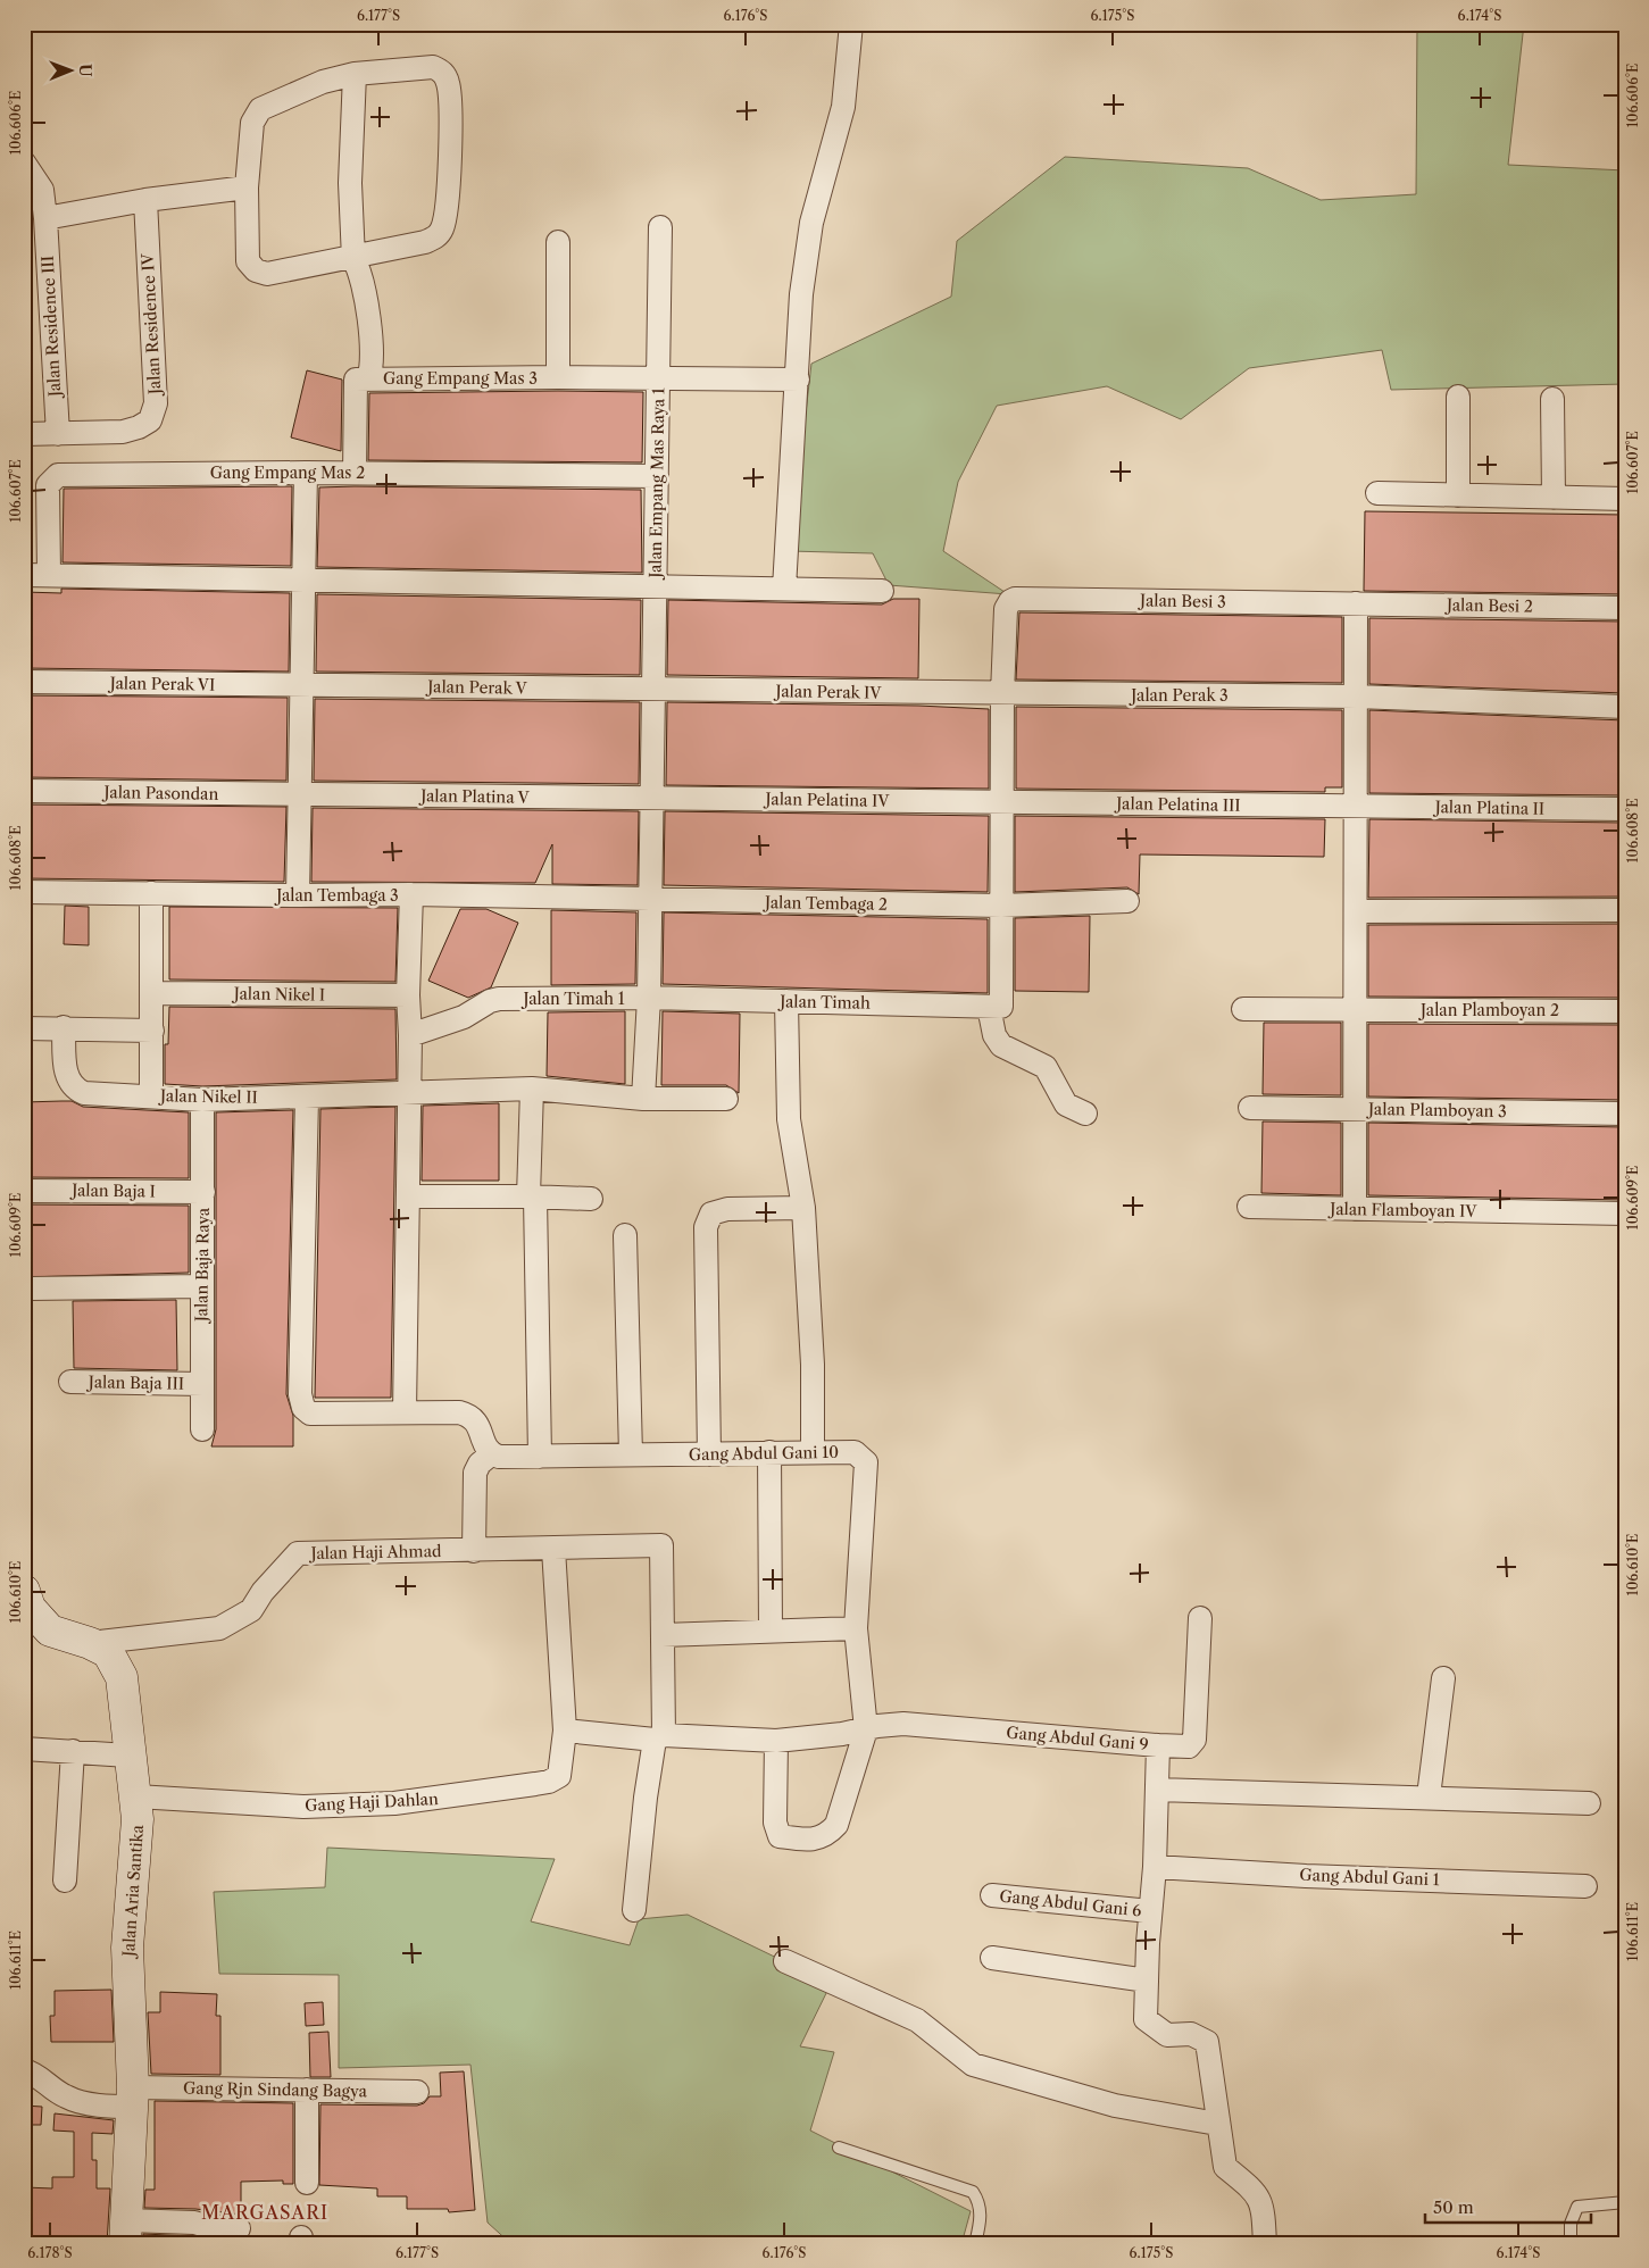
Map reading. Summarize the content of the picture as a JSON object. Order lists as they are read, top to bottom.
{
  "streets": {
    "street": [
      "Jalan Residence IV",
      "Jalan Residence III",
      "Gang Empang Mas 3",
      "Gang Empang Mas 2",
      "Jalan Empang Mas Raya 1",
      "Jalan Besi 3",
      "Jalan Besi 2",
      "Jalan Perak VI",
      "Jalan Perak V",
      "Jalan Perak IV",
      "Jalan Perak 3",
      "Jalan Pasondan",
      "Jalan Platina V",
      "Jalan Pelatina IV",
      "Jalan Pelatina III",
      "Jalan Platina II",
      "Jalan Tembaga 3",
      "Jalan Tembaga 2",
      "Jalan Nikel I",
      "Jalan Timah 1",
      "Jalan Timah",
      "Jalan Plamboyan 2",
      "Jalan Nikel II",
      "Jalan Plamboyan 3",
      "Jalan Baja I",
      "Jalan Flamboyan IV",
      "Jalan Baja Raya",
      "Jalan Baja III",
      "Gang Abdul Gani 10",
      "Jalan Haji Ahmad",
      "Gang Abdul Gani 9",
      "Gang Haji Dahlan",
      "Gang Abdul Gani 1",
      "Jalan Aria Santika",
      "Gang Abdul Gani 6",
      "Gang Rjn Sindang Bagya"
    ]
  },
  "crossings": [
    ["Jalan Residence IV", "Jalan Residence III"],
    ["Gang Empang Mas 3", "Gang Empang Mas 2"],
    ["Gang Empang Mas 3", "Jalan Empang Mas Raya 1"],
    ["Gang Empang Mas 2", "Jalan Empang Mas Raya 1"],
    ["Jalan Empang Mas Raya 1", "Jalan Perak V"],
    ["Jalan Empang Mas Raya 1", "Jalan Perak IV"],
    ["Jalan Empang Mas Raya 1", "Jalan Platina V"],
    ["Jalan Empang Mas Raya 1", "Jalan Pelatina IV"],
    ["Jalan Empang Mas Raya 1", "Jalan Tembaga 3"],
    ["Jalan Empang Mas Raya 1", "Jalan Tembaga 2"],
    ["Jalan Empang Mas Raya 1", "Jalan Timah 1"],
    ["Jalan Empang Mas Raya 1", "Jalan Timah"],
    ["Jalan Empang Mas Raya 1", "Jalan Nikel II"],
    ["Jalan Besi 3", "Jalan Besi 2"],
    ["Jalan Besi 3", "Jalan Perak IV"],
    ["Jalan Besi 3", "Jalan Perak 3"],
    ["Jalan Perak VI", "Jalan Perak V"],
    ["Jalan Perak V", "Jalan Perak IV"],
    ["Jalan Perak IV", "Jalan Perak 3"],
    ["Jalan Pasondan", "Jalan Platina V"],
    ["Jalan Platina V", "Jalan Pelatina IV"],
    ["Jalan Pelatina IV", "Jalan Pelatina III"],
    ["Jalan Pelatina III", "Jalan Platina II"],
    ["Jalan Tembaga 3", "Jalan Tembaga 2"],
    ["Jalan Timah 1", "Jalan Timah"],
    ["Jalan Nikel II", "Jalan Baja Raya"],
    ["Jalan Baja I", "Jalan Baja Raya"],
    ["Jalan Baja Raya", "Jalan Baja III"],
    ["Jalan Haji Ahmad", "Jalan Aria Santika"],
    ["Gang Abdul Gani 9", "Gang Haji Dahlan"],
    ["Gang Abdul Gani 9", "Gang Abdul Gani 1"],
    ["Gang Abdul Gani 9", "Gang Abdul Gani 6"],
    ["Gang Haji Dahlan", "Jalan Aria Santika"],
    ["Jalan Aria Santika", "Gang Rjn Sindang Bagya"]
  ],
  "districts": ["MARGASARI"],
  "scale_bar": "50 m",
  "north": "right",
  "coordinates": [
    "6.177°S",
    "6.176°S",
    "6.175°S",
    "6.174°S",
    "106.606°E",
    "106.607°E",
    "106.608°E",
    "106.609°E",
    "106.610°E",
    "106.611°E",
    "6.178°S"
  ]
}
